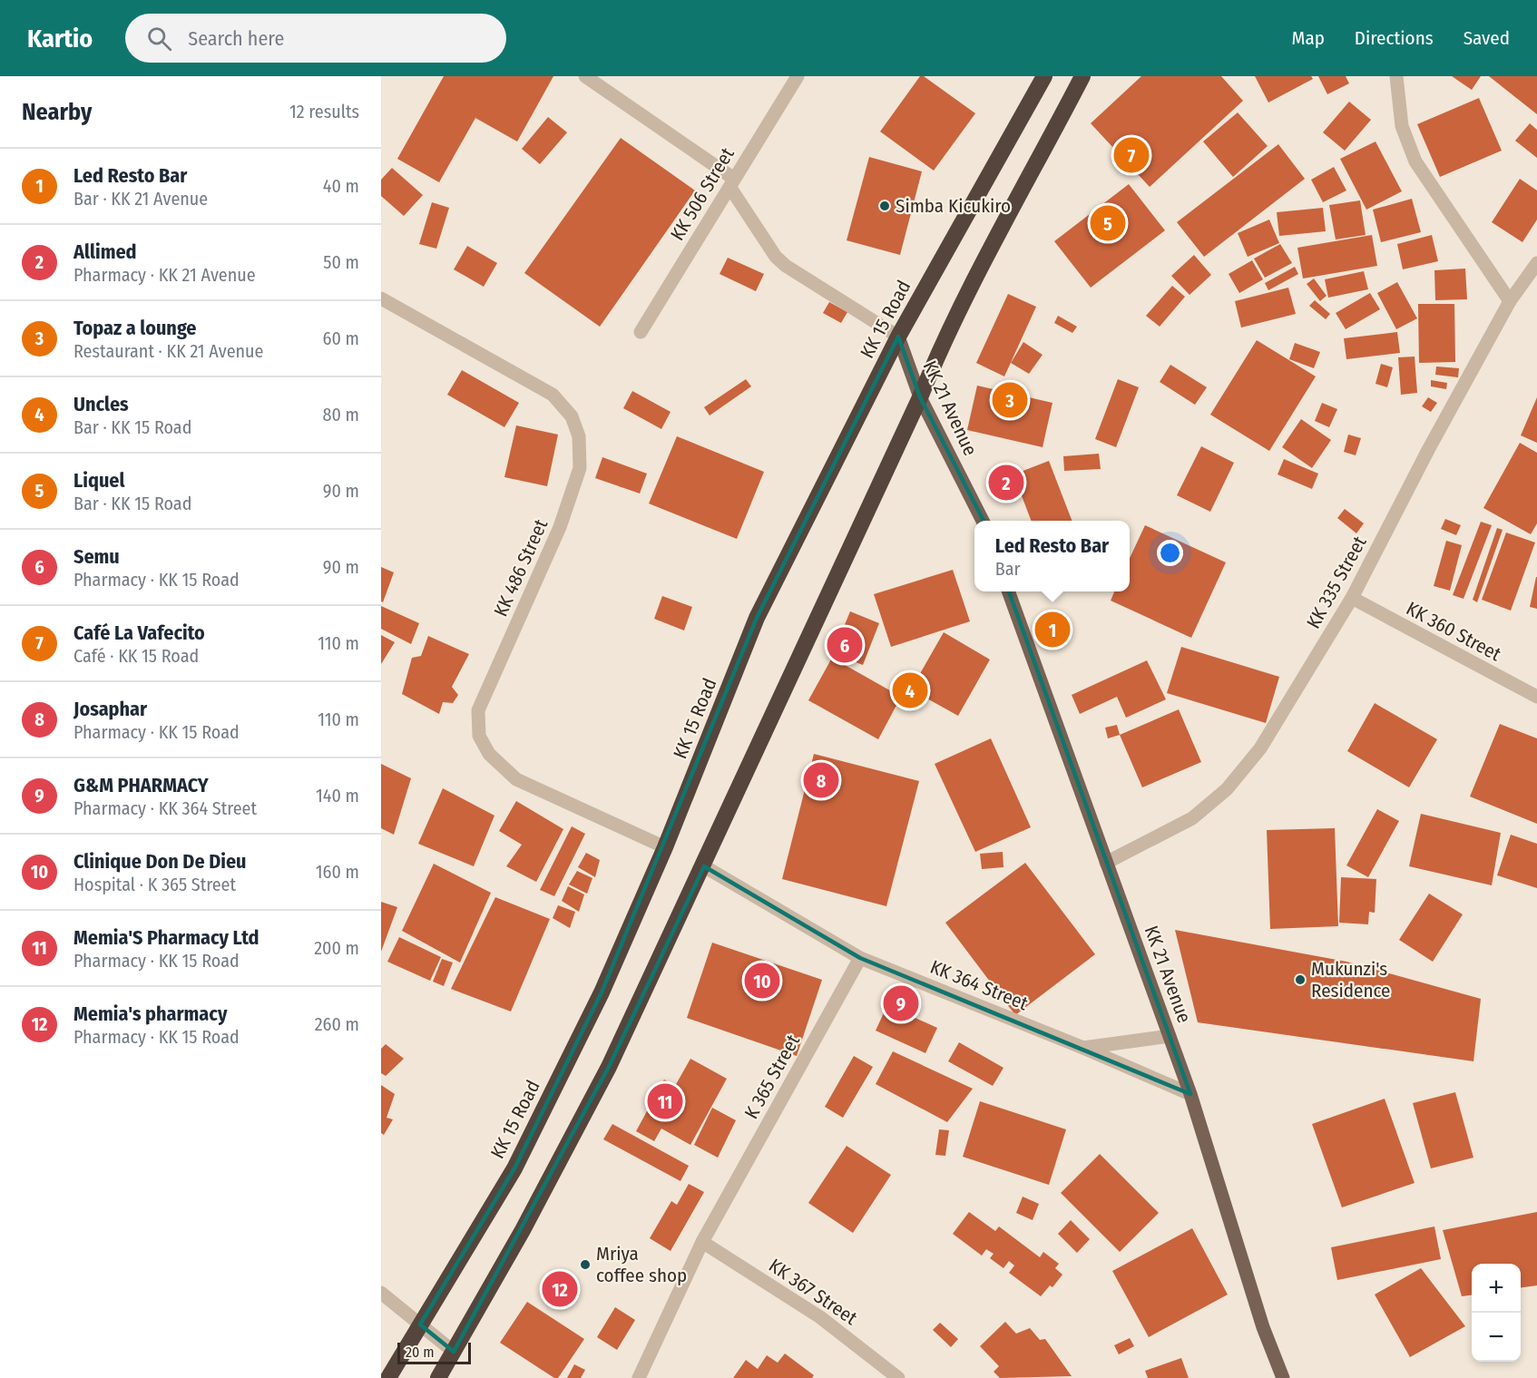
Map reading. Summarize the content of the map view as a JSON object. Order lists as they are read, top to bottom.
{
  "streets": {
    "highway": ["KK 15 Road"],
    "main road": ["KK 21 Avenue"],
    "street": [
      "KK 506 Street",
      "KK 486 Street",
      "KK 335 Street",
      "KK 360 Street",
      "KK 364 Street",
      "K 365 Street",
      "KK 367 Street"
    ]
  },
  "crossings": [
    ["KK 15 Road", "KK 21 Avenue"],
    ["KK 15 Road", "KK 486 Street"],
    ["KK 21 Avenue", "KK 335 Street"],
    ["KK 21 Avenue", "KK 364 Street"],
    ["KK 335 Street", "KK 360 Street"],
    ["KK 364 Street", "K 365 Street"],
    ["K 365 Street", "KK 367 Street"]
  ],
  "places": ["Simba Kicukiro", "Mukunzi's Residence", "Mriya coffee shop"],
  "scale_bar": "20 m",
  "page": {
    "header": "Kartio",
    "search": "Search here",
    "nav": ["Map", "Directions", "Saved"],
    "heading": ["Nearby", "12 results"],
    "pins": [
      "7",
      "5",
      "3",
      "2",
      "1",
      "6",
      "4",
      "8",
      "10",
      "9",
      "11",
      "12"
    ],
    "list": [
      {
        "mark": "1",
        "name": "Led Resto Bar",
        "note": "Bar · KK 21 Avenue",
        "value": "40 m"
      },
      {
        "mark": "2",
        "name": "Allimed",
        "note": "Pharmacy · KK 21 Avenue",
        "value": "50 m"
      },
      {
        "mark": "3",
        "name": "Topaz a lounge",
        "note": "Restaurant · KK 21 Avenue",
        "value": "60 m"
      },
      {
        "mark": "4",
        "name": "Uncles",
        "note": "Bar · KK 15 Road",
        "value": "80 m"
      },
      {
        "mark": "5",
        "name": "Liquel",
        "note": "Bar · KK 15 Road",
        "value": "90 m"
      },
      {
        "mark": "6",
        "name": "Semu",
        "note": "Pharmacy · KK 15 Road",
        "value": "90 m"
      },
      {
        "mark": "7",
        "name": "Café La Vafecito",
        "note": "Café · KK 15 Road",
        "value": "110 m"
      },
      {
        "mark": "8",
        "name": "Josaphar",
        "note": "Pharmacy · KK 15 Road",
        "value": "110 m"
      },
      {
        "mark": "9",
        "name": "G&M PHARMACY",
        "note": "Pharmacy · KK 364 Street",
        "value": "140 m"
      },
      {
        "mark": "10",
        "name": "Clinique Don De Dieu",
        "note": "Hospital · K 365 Street",
        "value": "160 m"
      },
      {
        "mark": "11",
        "name": "Memia'S Pharmacy Ltd",
        "note": "Pharmacy · KK 15 Road",
        "value": "200 m"
      },
      {
        "mark": "12",
        "name": "Memia's pharmacy",
        "note": "Pharmacy · KK 15 Road",
        "value": "260 m"
      }
    ],
    "popup": ["Led Resto Bar", "Bar"],
    "map_buttons": ["+", "−"],
    "scale": "20 m"
  }
}
